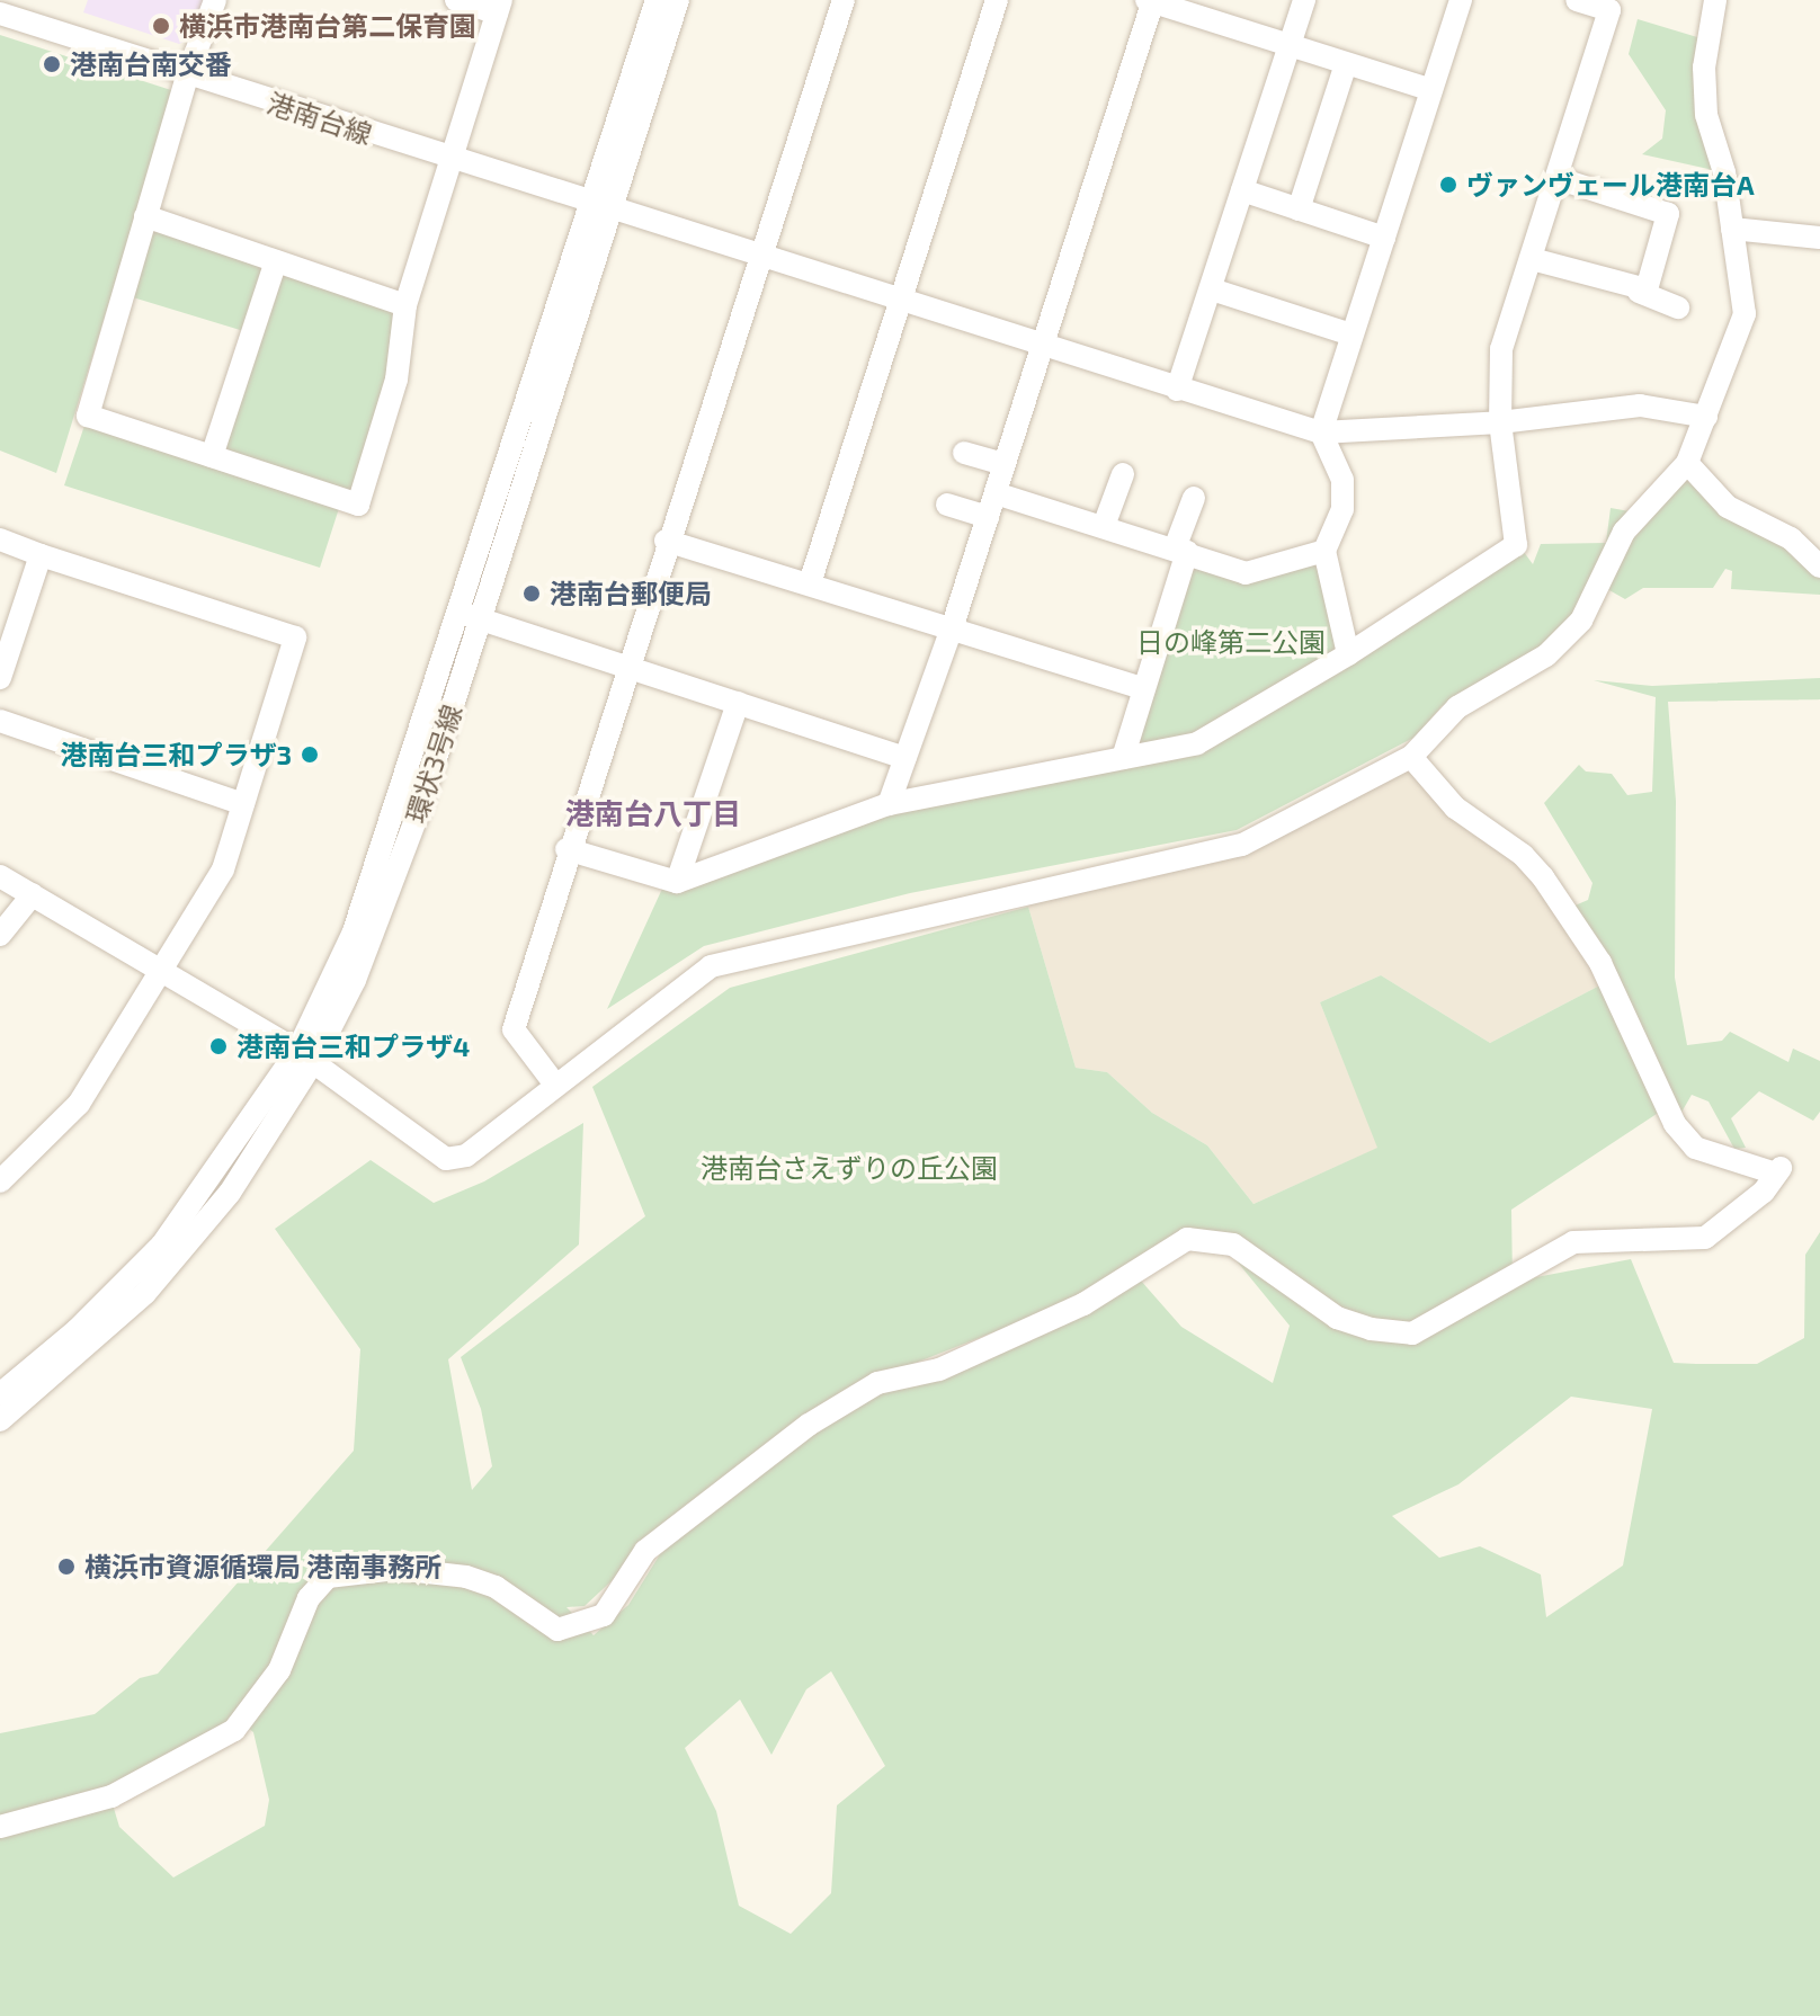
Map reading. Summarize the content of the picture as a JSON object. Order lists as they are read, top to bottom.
{
  "streets": {
    "street": ["港南台線", "環状3号線"]
  },
  "crossings": [
    ["港南台線", "環状3号線"]
  ],
  "districts": ["港南台八丁目"],
  "parks": ["日の峰第二公園", "港南台さえずりの丘公園"],
  "places": [
    "横浜市港南台第二保育園",
    "港南台南交番",
    "ヴァンヴェール港南台A",
    "港南台郵便局",
    "港南台三和プラザ3",
    "港南台三和プラザ4",
    "横浜市資源循環局 港南事務所"
  ]
}
